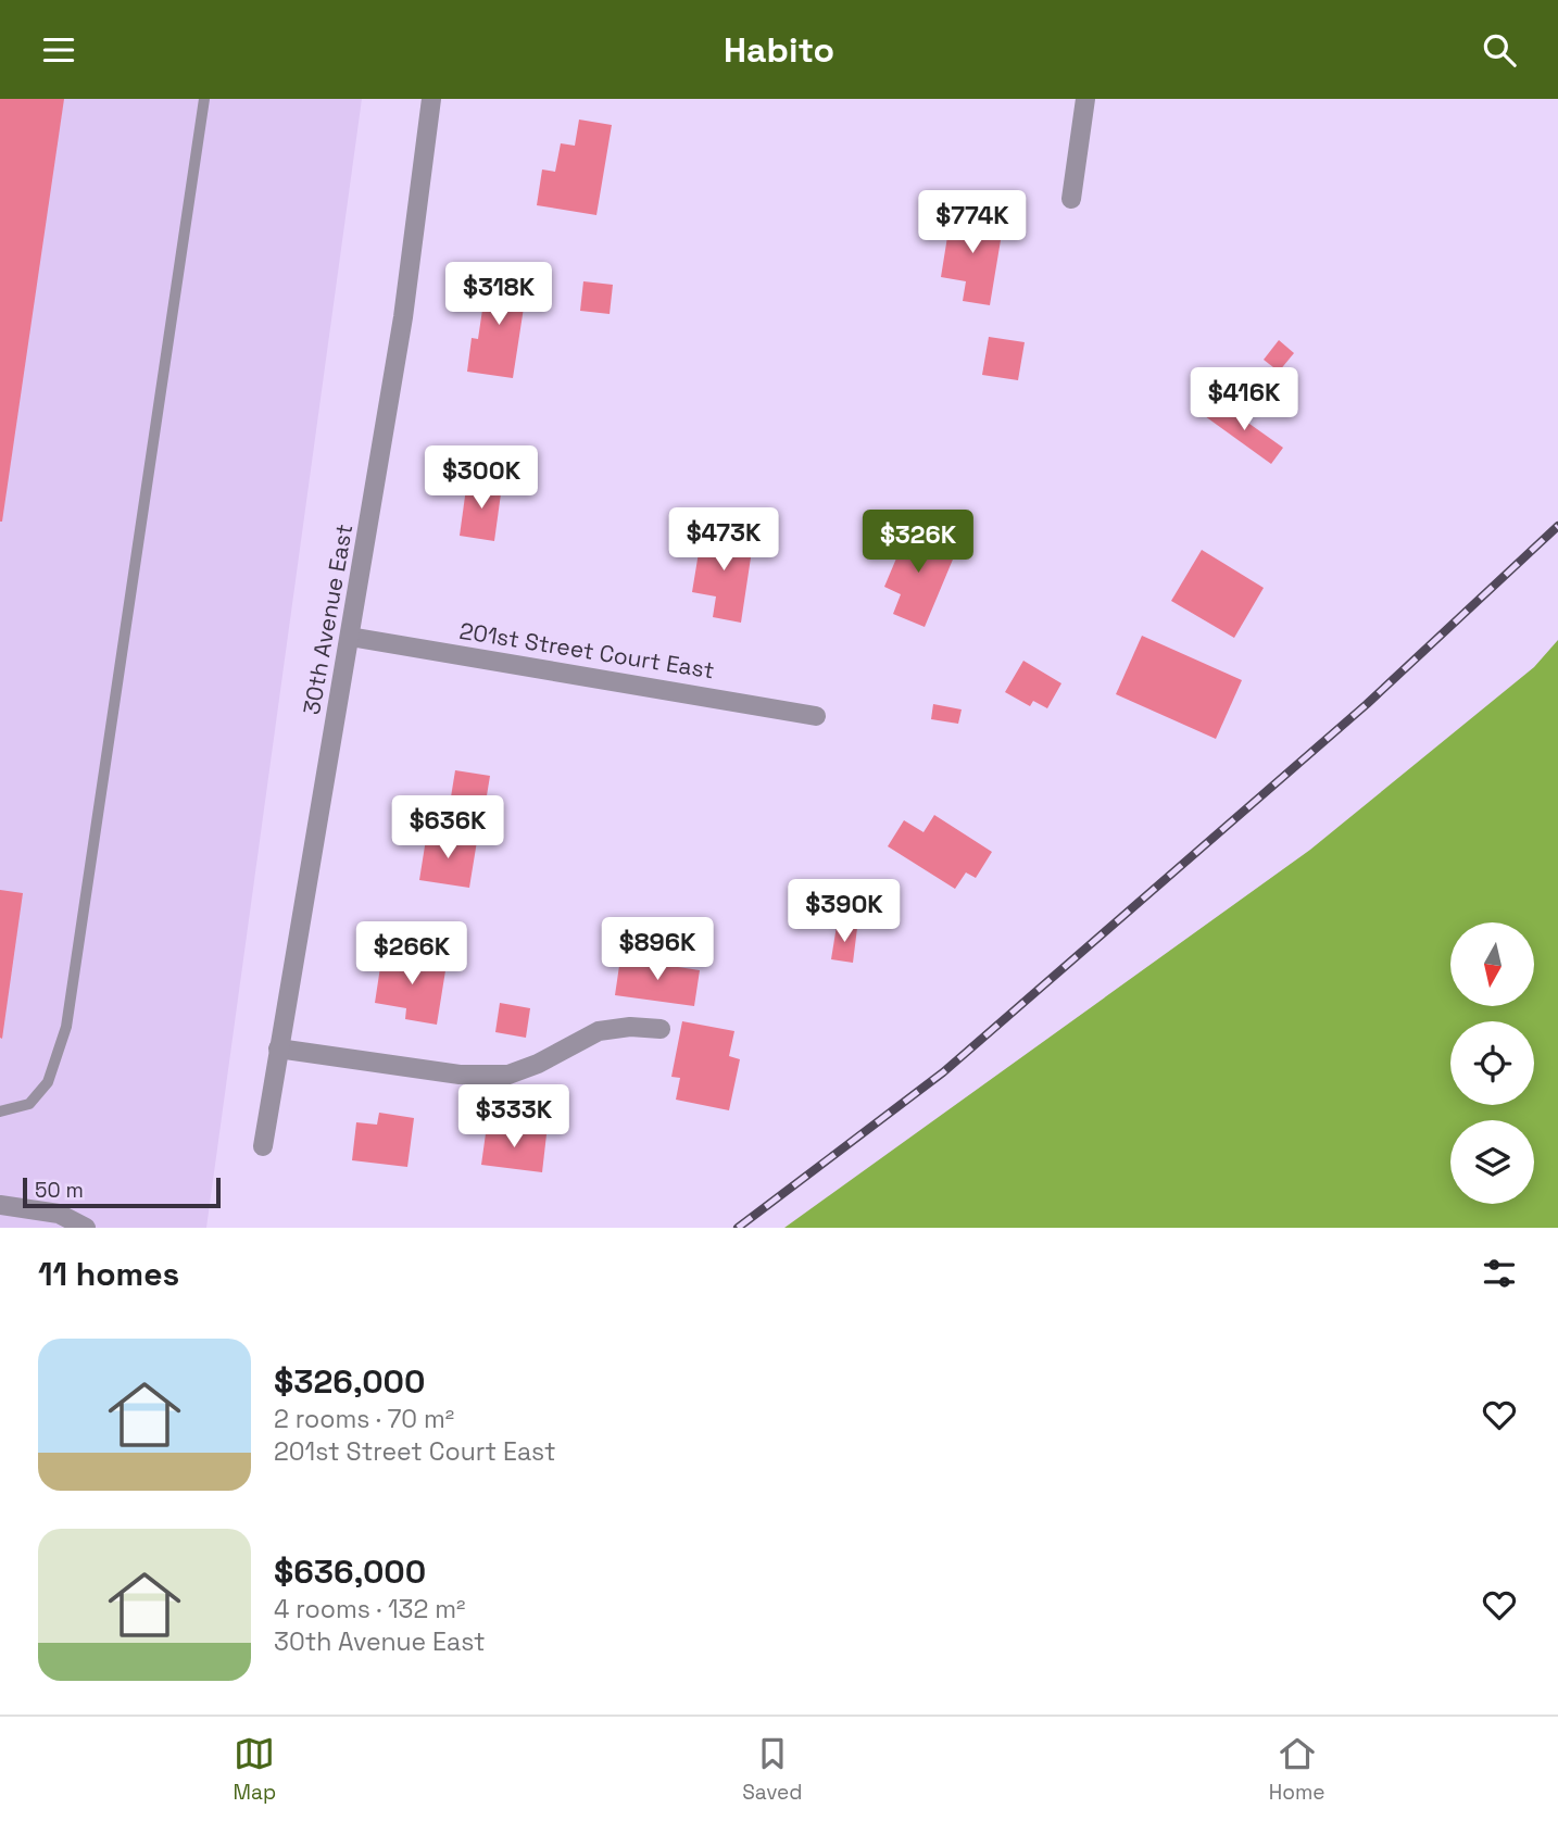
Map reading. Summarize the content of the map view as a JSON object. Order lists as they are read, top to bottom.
{
  "streets": {
    "street": ["30th Avenue East", "201st Street Court East"]
  },
  "crossings": [
    ["30th Avenue East", "201st Street Court East"]
  ],
  "scale_bar": "50 m",
  "north": "bottom",
  "page": {
    "header": "Habito",
    "price": [
      "$774K",
      "$318K",
      "$416K",
      "$300K",
      "$473K",
      "$326K",
      "$636K",
      "$390K",
      "$896K",
      "$266K",
      "$333K"
    ],
    "scale": "50 m",
    "heading": "11 homes",
    "list": [
      {
        "name": "$326,000",
        "note": "2 rooms · 70 m² · 201st Street Court East"
      },
      {
        "name": "$636,000",
        "note": "4 rooms · 132 m² · 30th Avenue East"
      }
    ],
    "tabs": ["Map", "Saved", "Home"]
  }
}
